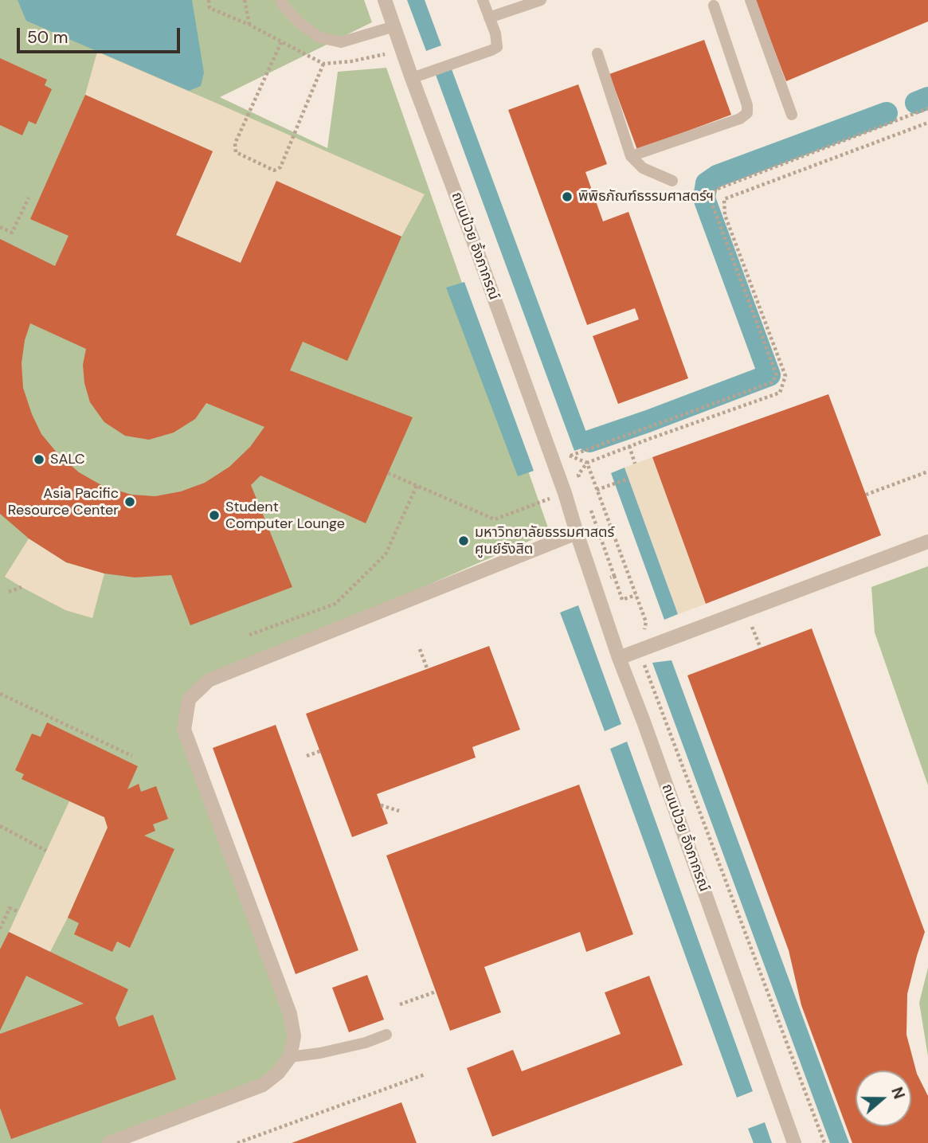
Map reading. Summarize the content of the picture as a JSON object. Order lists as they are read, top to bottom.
{
  "streets": {
    "street": ["ถนนป๋วย อิ้งภากรณ์"]
  },
  "places": [
    "พิพิธภัณฑ์ธรรมศาสตร์ฯ",
    "SALC",
    "Asia Pacific Resource Center",
    "Student Computer Lounge",
    "มหาวิทยาลัยธรรมศาสตร์ ศูนย์รังสิต"
  ],
  "scale_bar": "50 m",
  "north": "right"
}
